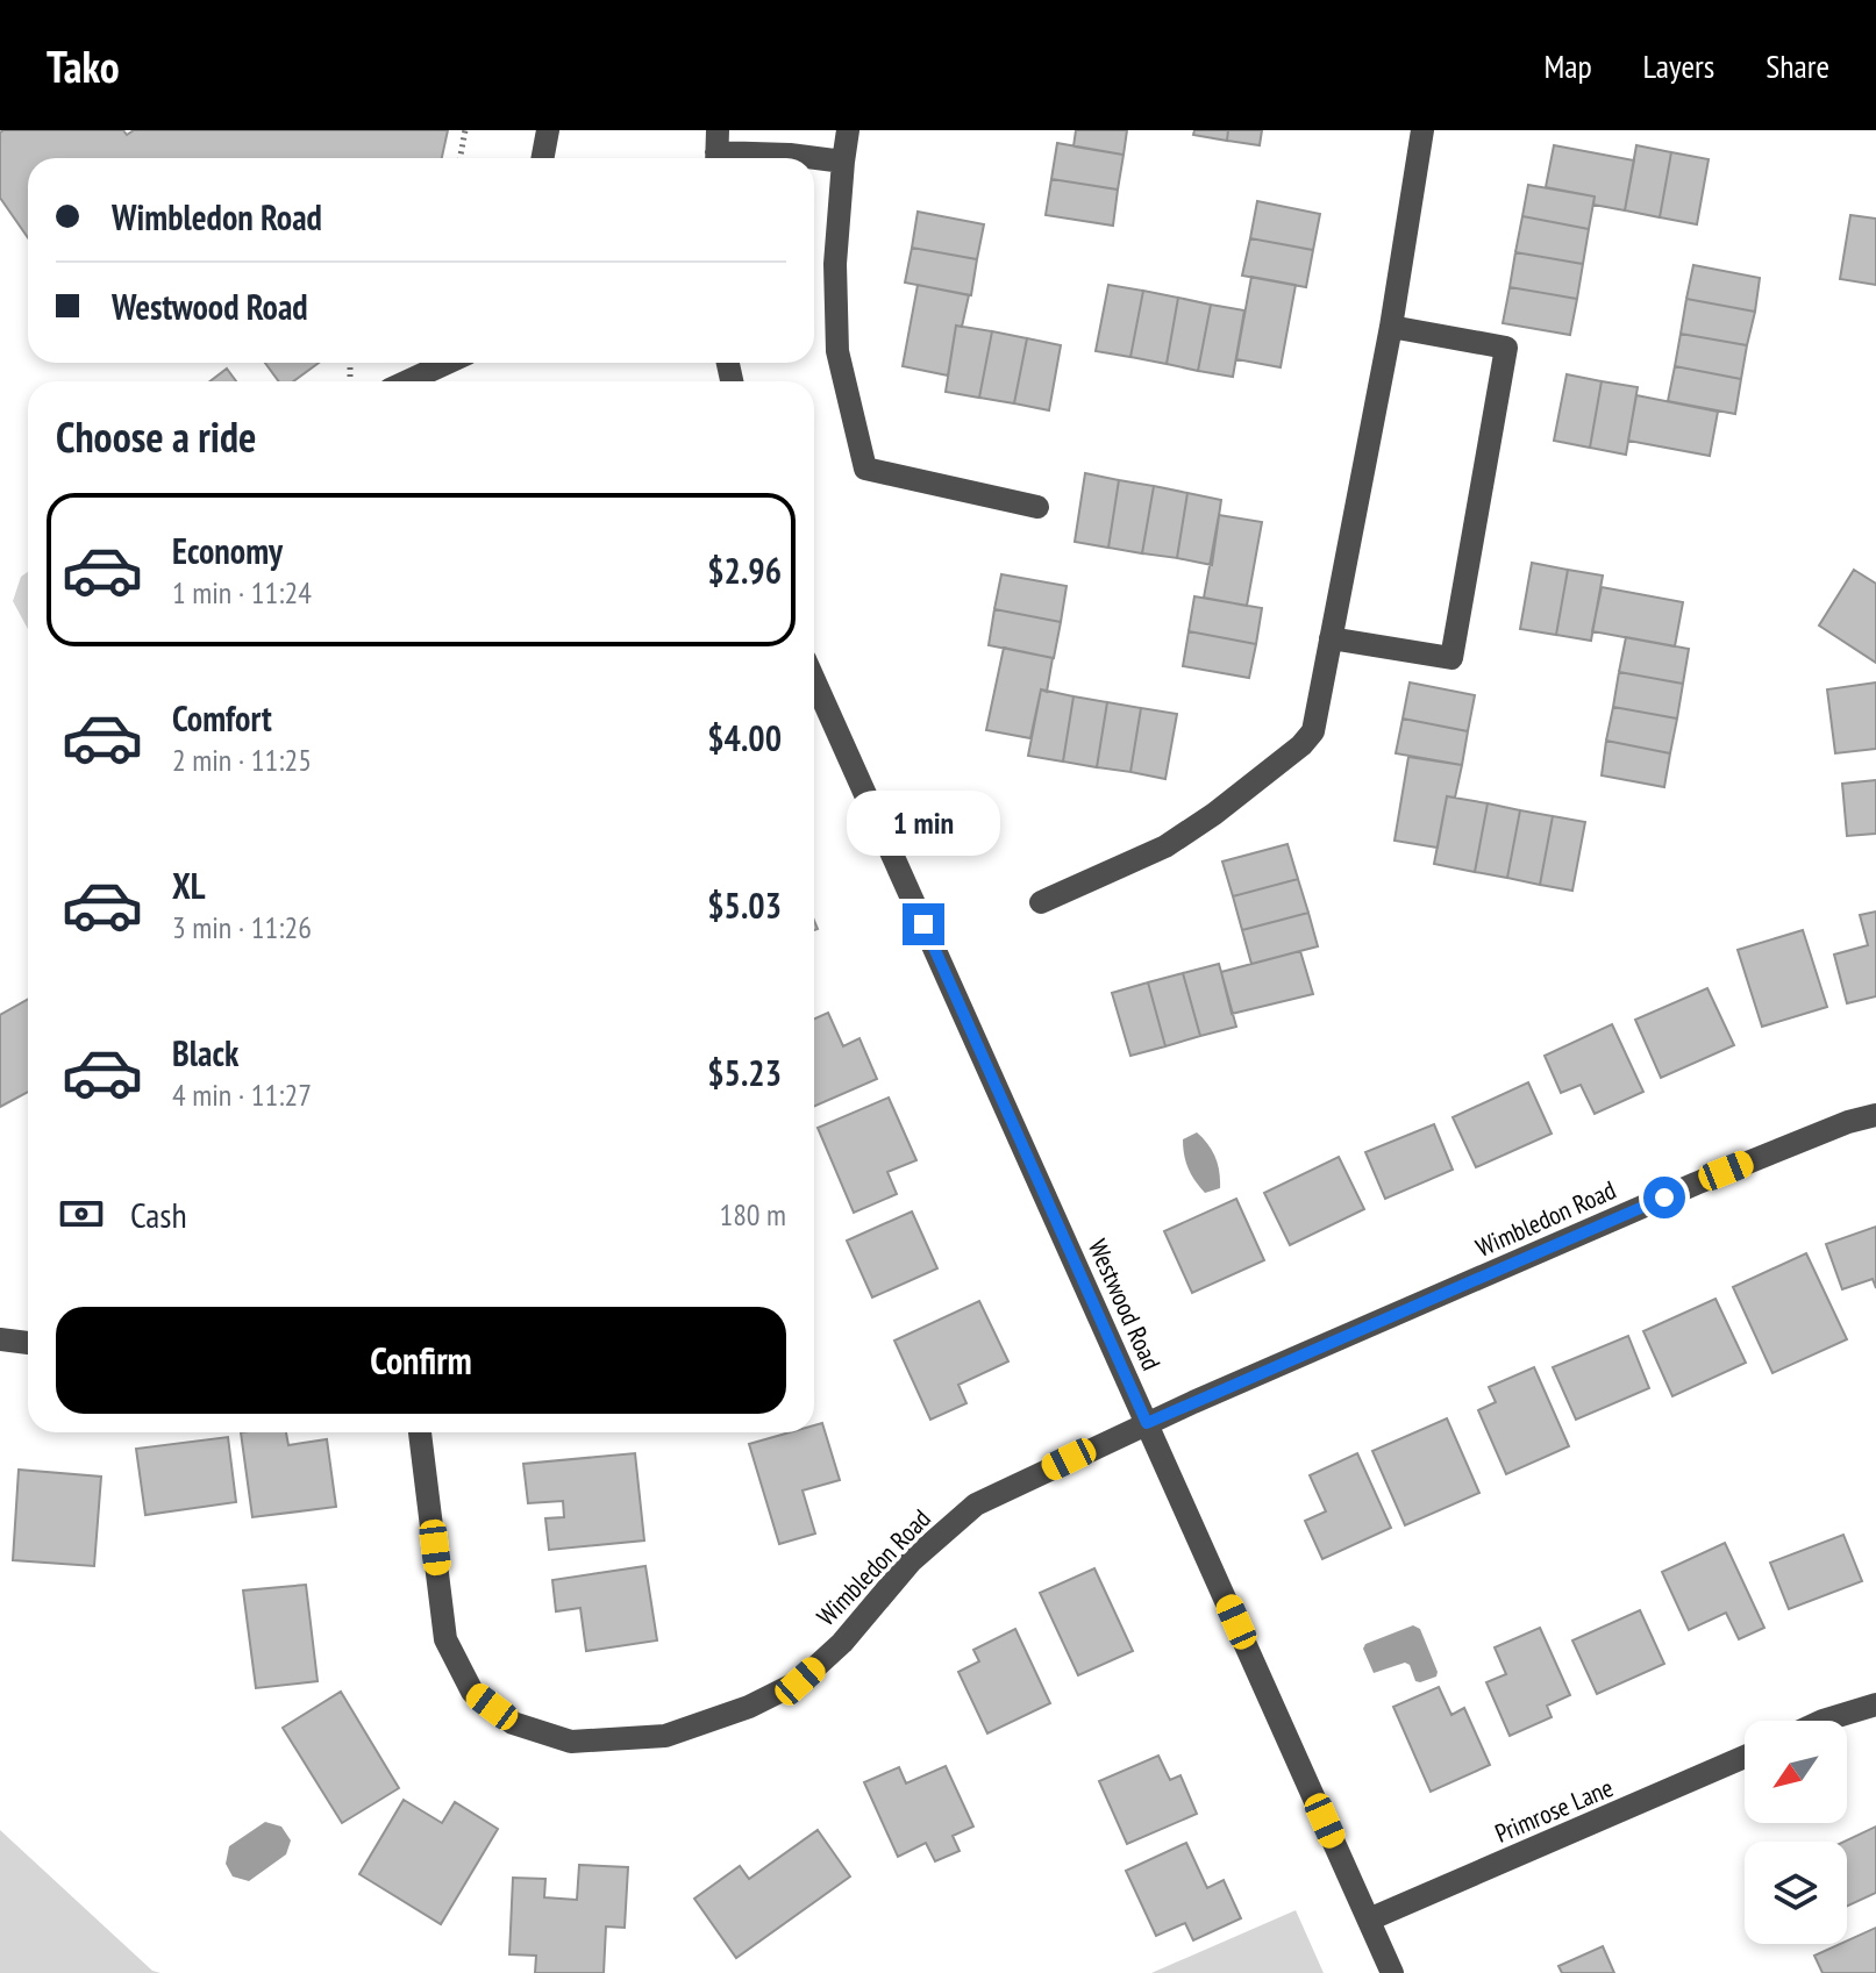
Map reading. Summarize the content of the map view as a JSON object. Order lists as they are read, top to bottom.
{
  "streets": {
    "street": ["Wimbledon Road", "Westwood Road", "Primrose Lane"]
  },
  "crossings": [
    ["Wimbledon Road", "Westwood Road"],
    ["Westwood Road", "Primrose Lane"]
  ],
  "north": "bottom left",
  "page": {
    "header": "Tako",
    "nav": ["Map", "Layers", "Share"],
    "banner": ["Wimbledon Road", "Westwood Road"],
    "heading": "Choose a ride",
    "list": [
      {
        "name": "Economy",
        "note": "1 min · 11:24",
        "value": "$2.96"
      },
      {
        "name": "Comfort",
        "note": "2 min · 11:25",
        "value": "$4.00"
      },
      {
        "name": "XL",
        "note": "3 min · 11:26",
        "value": "$5.03"
      },
      {
        "name": "Black",
        "note": "4 min · 11:27",
        "value": "$5.23"
      }
    ],
    "bubble": "1 min",
    "pay": ["Cash", "180 m"],
    "buttons": "Confirm"
  }
}
